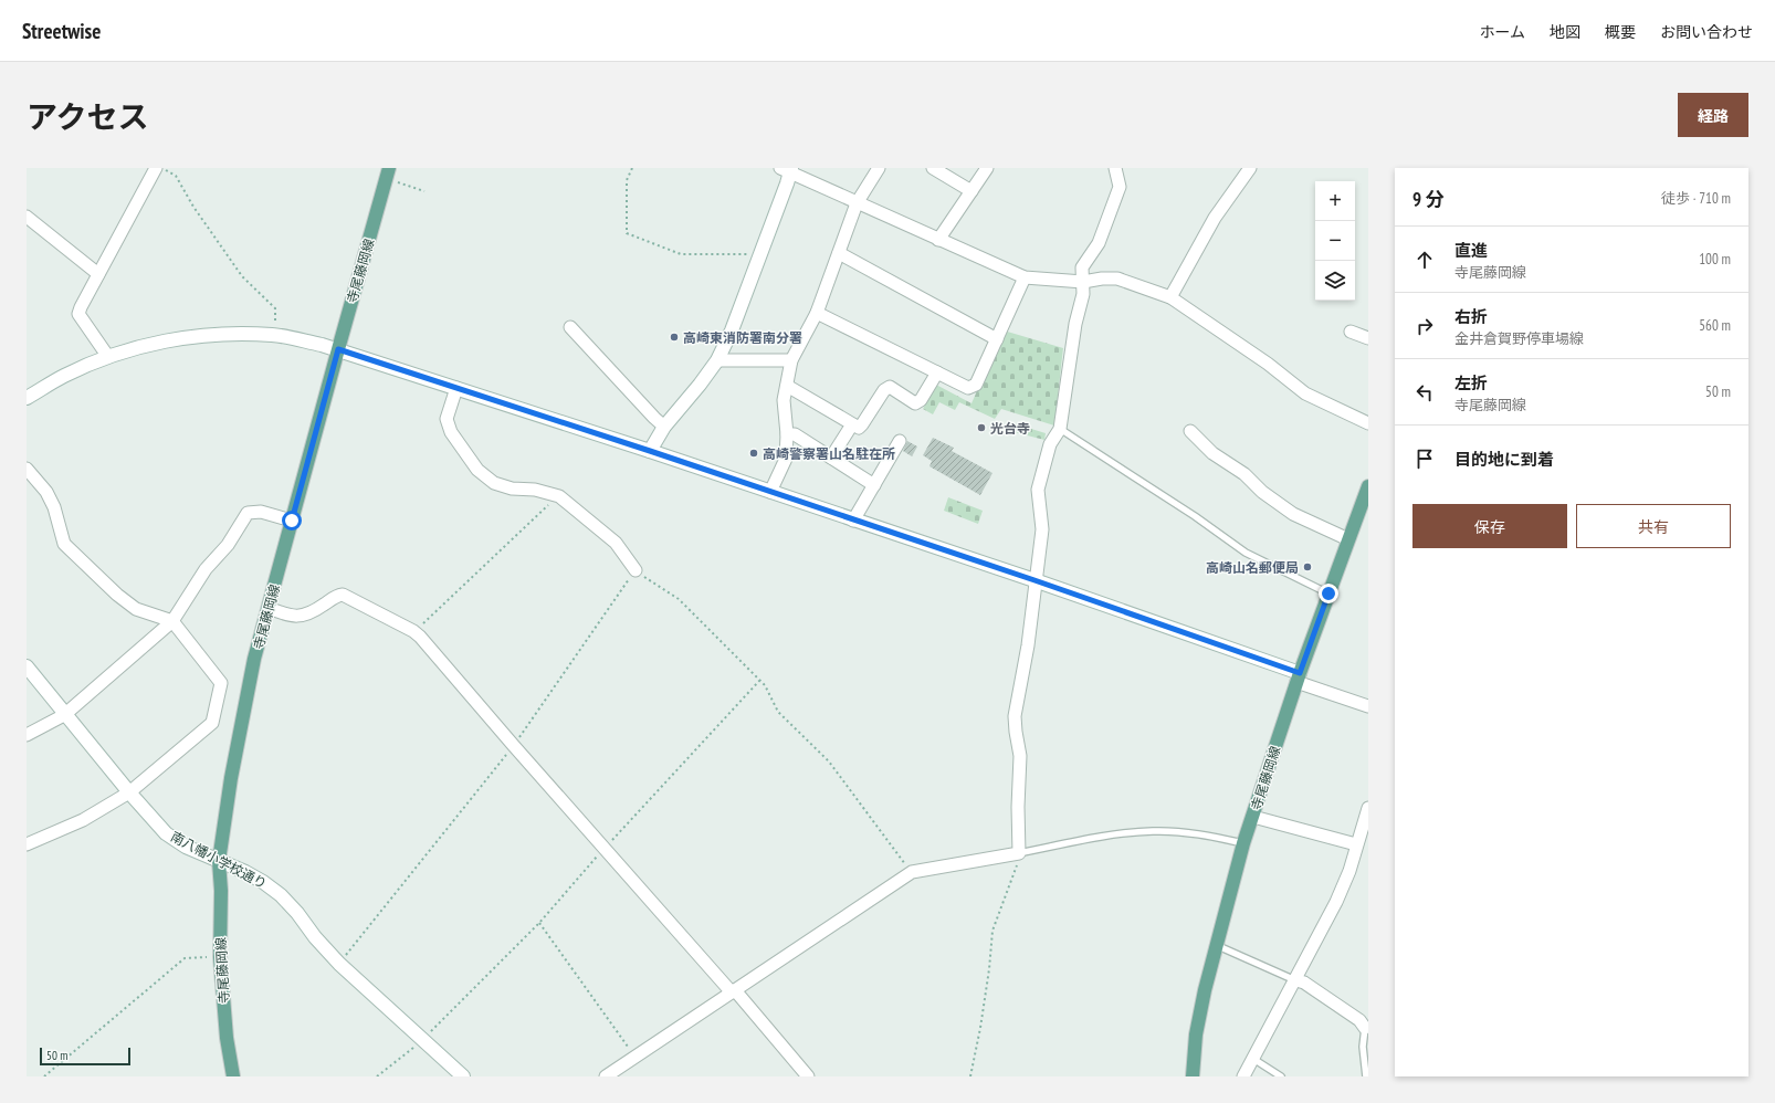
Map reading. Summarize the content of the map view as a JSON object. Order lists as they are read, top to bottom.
{
  "streets": {
    "main road": ["寺尾藤岡線", "南八幡小学校通り"]
  },
  "crossings": [
    ["寺尾藤岡線", "南八幡小学校通り"]
  ],
  "places": [
    "高崎東消防署南分署",
    "光台寺",
    "高崎警察署山名駐在所",
    "高崎山名郵便局"
  ],
  "scale_bar": "50 m",
  "page": {
    "header": "Streetwise",
    "nav": [
      "ホーム",
      "地図",
      "概要",
      "お問い合わせ"
    ],
    "title": "アクセス",
    "buttons": [
      "経路",
      ["保存", "共有"]
    ],
    "heading": ["9 分", "徒歩 · 710 m"],
    "map_buttons": ["+", "−"],
    "list": [
      ["直進", "寺尾藤岡線", "100 m"],
      ["右折", "金井倉賀野停車場線", "560 m"],
      ["左折", "寺尾藤岡線", "50 m"],
      "目的地に到着"
    ],
    "scale": "50 m"
  }
}
